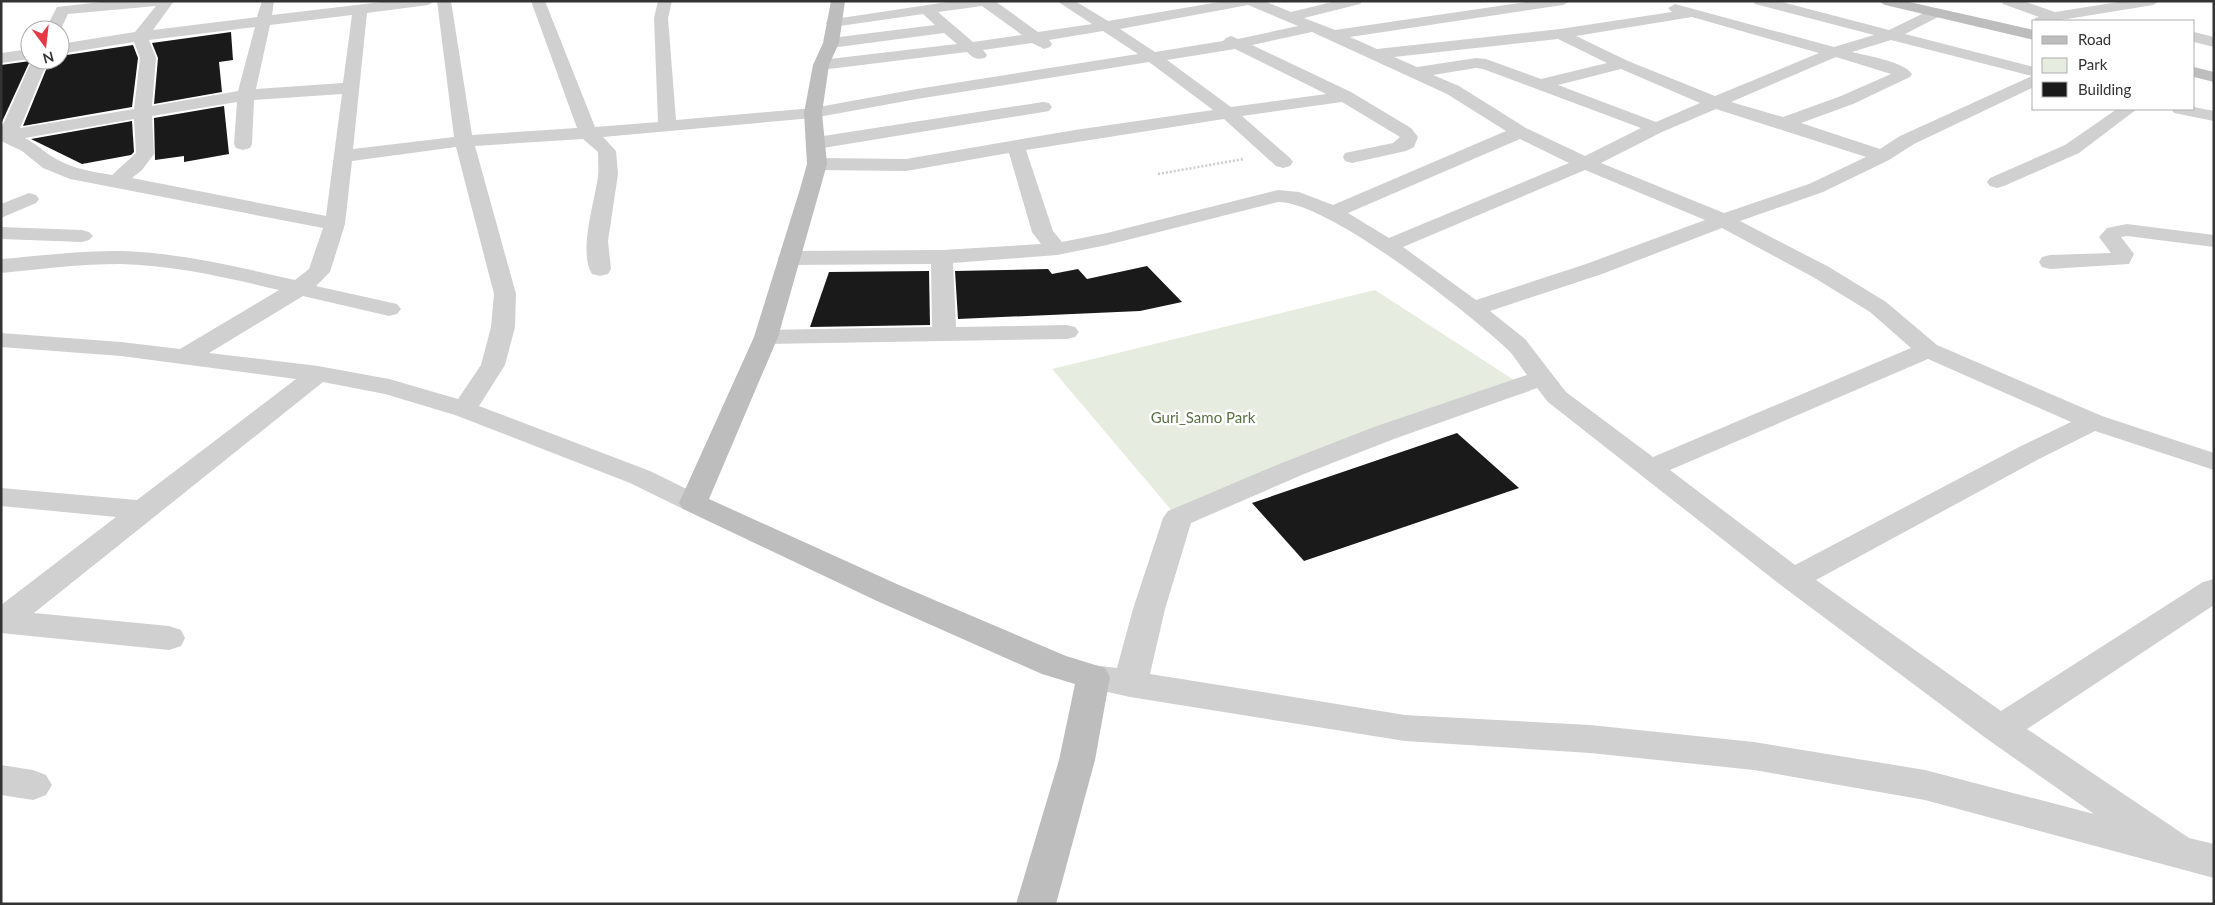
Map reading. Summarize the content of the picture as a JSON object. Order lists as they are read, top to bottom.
{
  "parks": ["Guri_Samo Park"],
  "legend": ["Road", "Park", "Building"],
  "north": "bottom"
}
